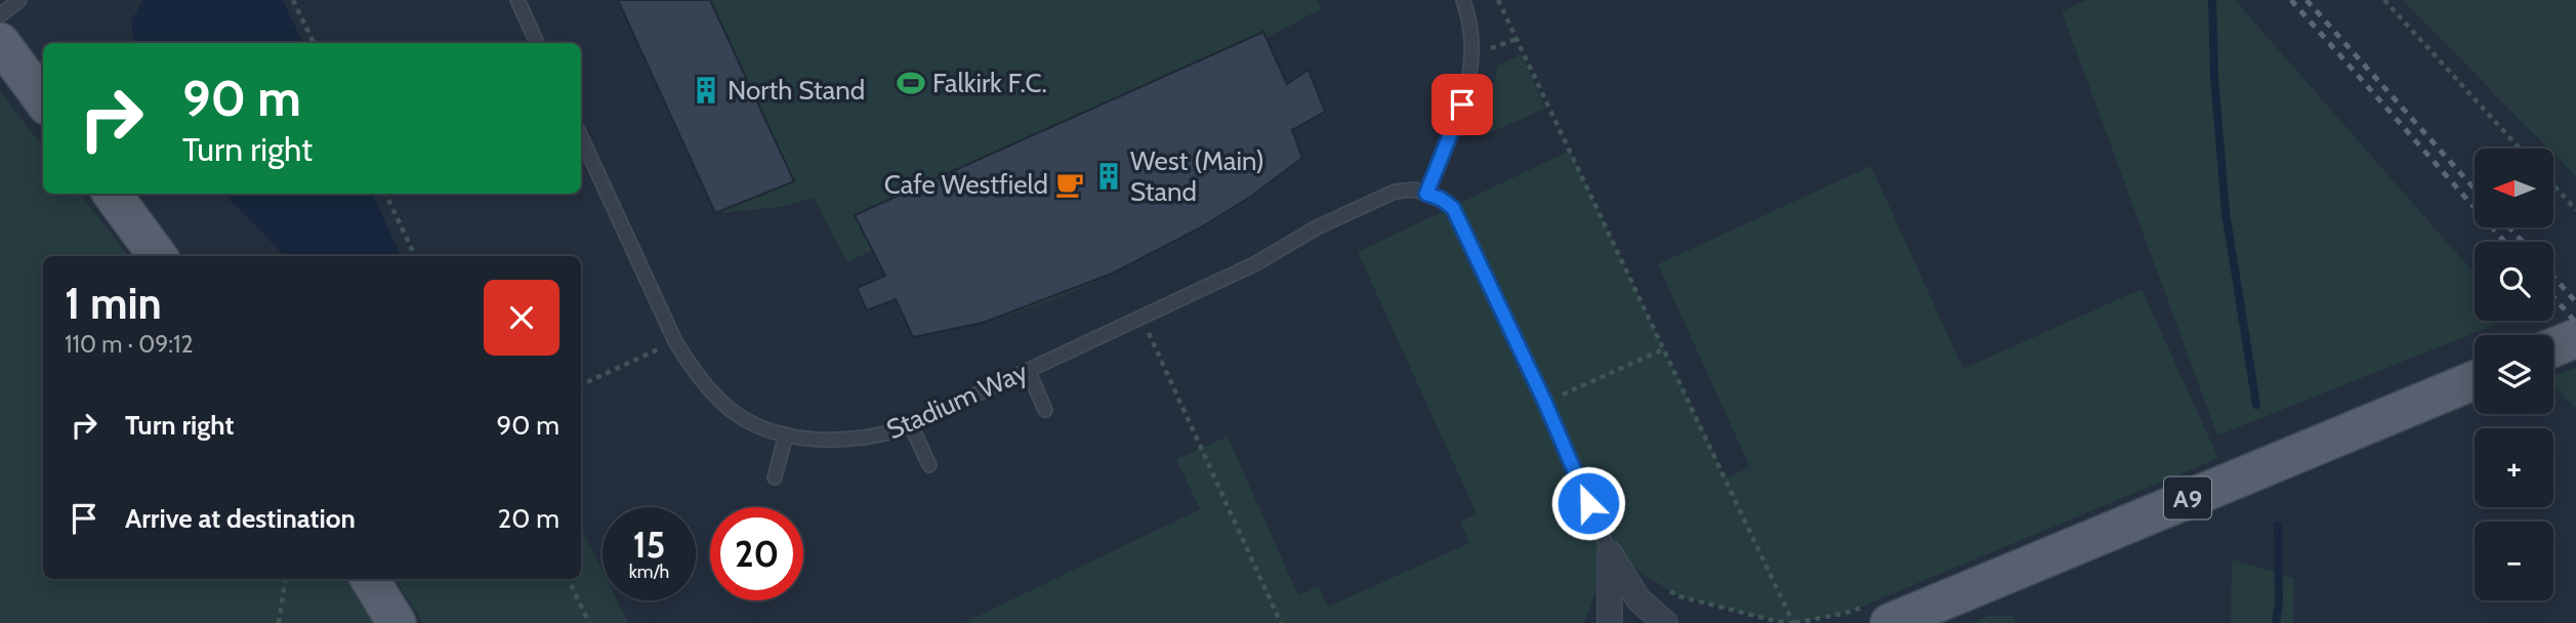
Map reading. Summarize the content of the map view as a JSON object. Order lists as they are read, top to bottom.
{
  "streets": {
    "main road": ["A9"],
    "lane": ["Stadium Way"]
  },
  "places": {
    "sports": ["Falkirk F.C."],
    "building": ["North Stand", "West (Main) Stand"],
    "cafe": ["Cafe Westfield"]
  },
  "north": "left",
  "page": {
    "turn": ["90 m", "Turn right"],
    "map_buttons": ["+", "−"],
    "heading": ["1 min", "110 m · 09:12"],
    "list": [
      {
        "name": "Turn right",
        "value": "90 m"
      },
      {
        "name": "Arrive at destination",
        "value": "20 m"
      }
    ],
    "speed": "15 km/h",
    "limit": "20"
  }
}
